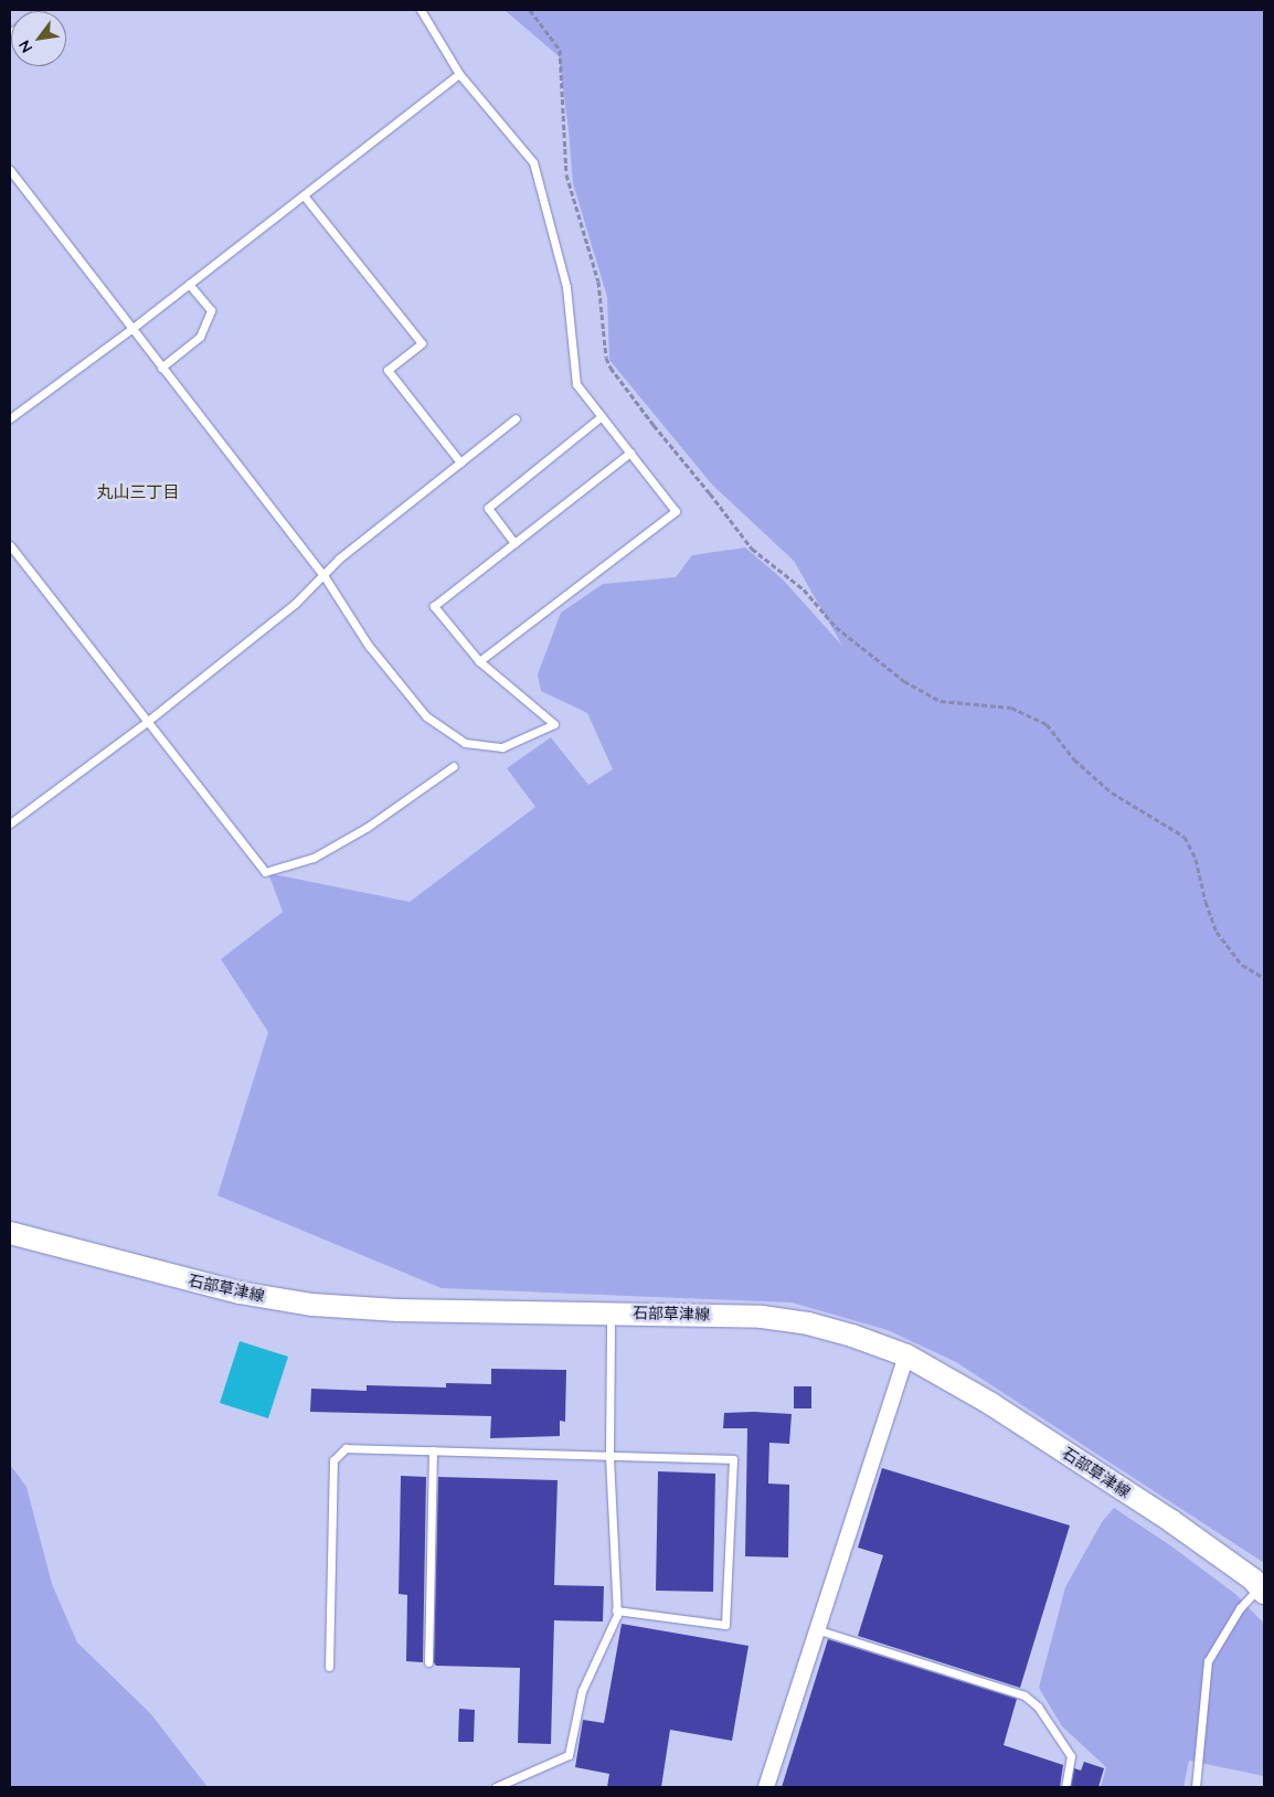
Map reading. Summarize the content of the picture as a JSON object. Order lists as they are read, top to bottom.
{
  "streets": {
    "main road": ["石部草津線"]
  },
  "districts": ["丸山三丁目"],
  "north": "bottom left"
}
